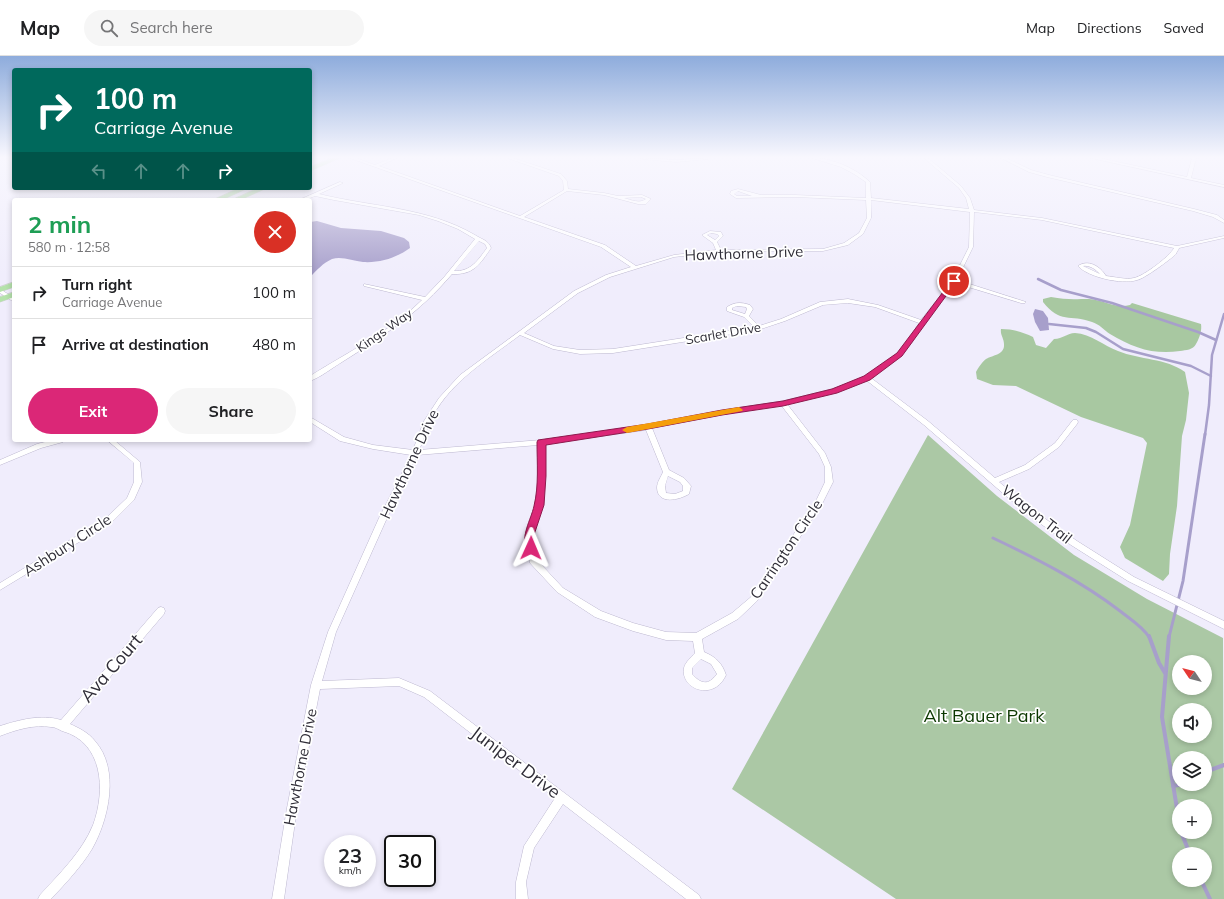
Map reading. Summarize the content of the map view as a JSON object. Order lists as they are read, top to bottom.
{
  "streets": {
    "street": [
      "Hawthorne Drive",
      "Kings Way",
      "Scarlet Drive",
      "Wagon Trail",
      "Ashbury Circle",
      "Carrington Circle",
      "Ava Court",
      "Juniper Drive"
    ]
  },
  "crossings": [
    ["Hawthorne Drive", "Scarlet Drive"],
    ["Hawthorne Drive", "Juniper Drive"]
  ],
  "parks": ["Alt Bauer Park"],
  "north": "top left",
  "page": {
    "header": "Map",
    "search": "Search here",
    "nav": ["Map", "Directions", "Saved"],
    "turn": ["100 m", "Carriage Avenue"],
    "heading": ["2 min", "580 m · 12:58"],
    "list": [
      {
        "name": "Turn right",
        "note": "Carriage Avenue",
        "value": "100 m"
      },
      {
        "name": "Arrive at destination",
        "value": "480 m"
      }
    ],
    "buttons": ["Exit", "Share"],
    "map_buttons": ["+", "−"],
    "speed": "23 km/h",
    "limit": "30"
  }
}
